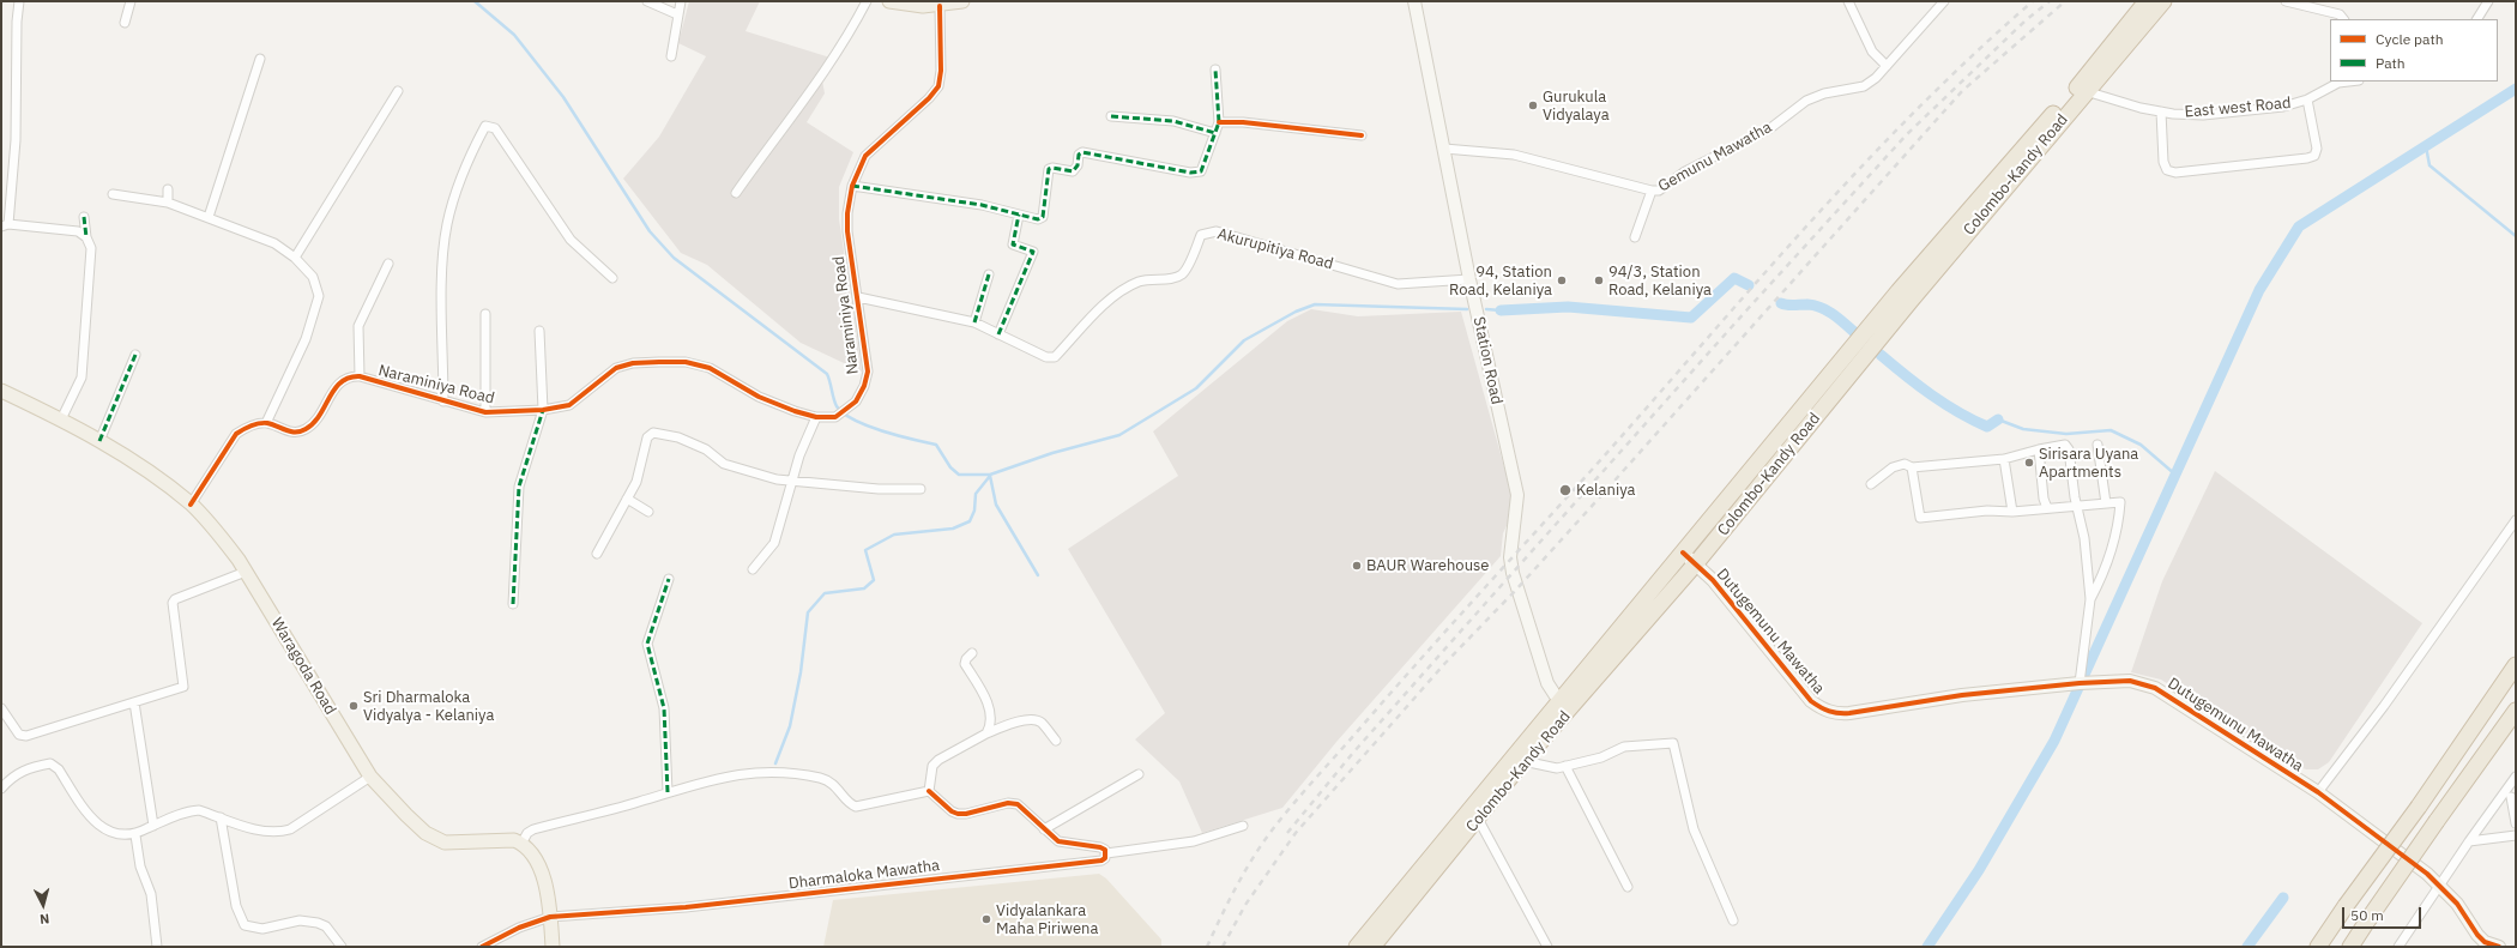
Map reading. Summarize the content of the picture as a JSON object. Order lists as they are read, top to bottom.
{
  "streets": {
    "highway": ["Colombo-Kandy Road"],
    "main road": ["Waragoda Road"],
    "street": [
      "East west Road",
      "Gemunu Mawatha",
      "Akurupitiya Road",
      "Naraminiya Road",
      "Station Road",
      "Dutugemunu Mawatha",
      "Dharmaloka Mawatha"
    ]
  },
  "crossings": [
    ["East west Road", "Colombo-Kandy Road"],
    ["Gemunu Mawatha", "Station Road"],
    ["Colombo-Kandy Road", "Station Road"],
    ["Colombo-Kandy Road", "Dutugemunu Mawatha"],
    ["Akurupitiya Road", "Naraminiya Road"],
    ["Akurupitiya Road", "Station Road"]
  ],
  "places": [
    "Gurukula Vidyalaya",
    "94, Station Road, Kelaniya",
    "94/3, Station Road, Kelaniya",
    "Sirisara Uyana Apartments",
    "Kelaniya",
    "BAUR Warehouse",
    "Sri Dharmaloka Vidyalya - Kelaniya",
    "Vidyalankara Maha Piriwena"
  ],
  "legend": ["Cycle path", "Path"],
  "scale_bar": "50 m",
  "north": "bottom"
}
